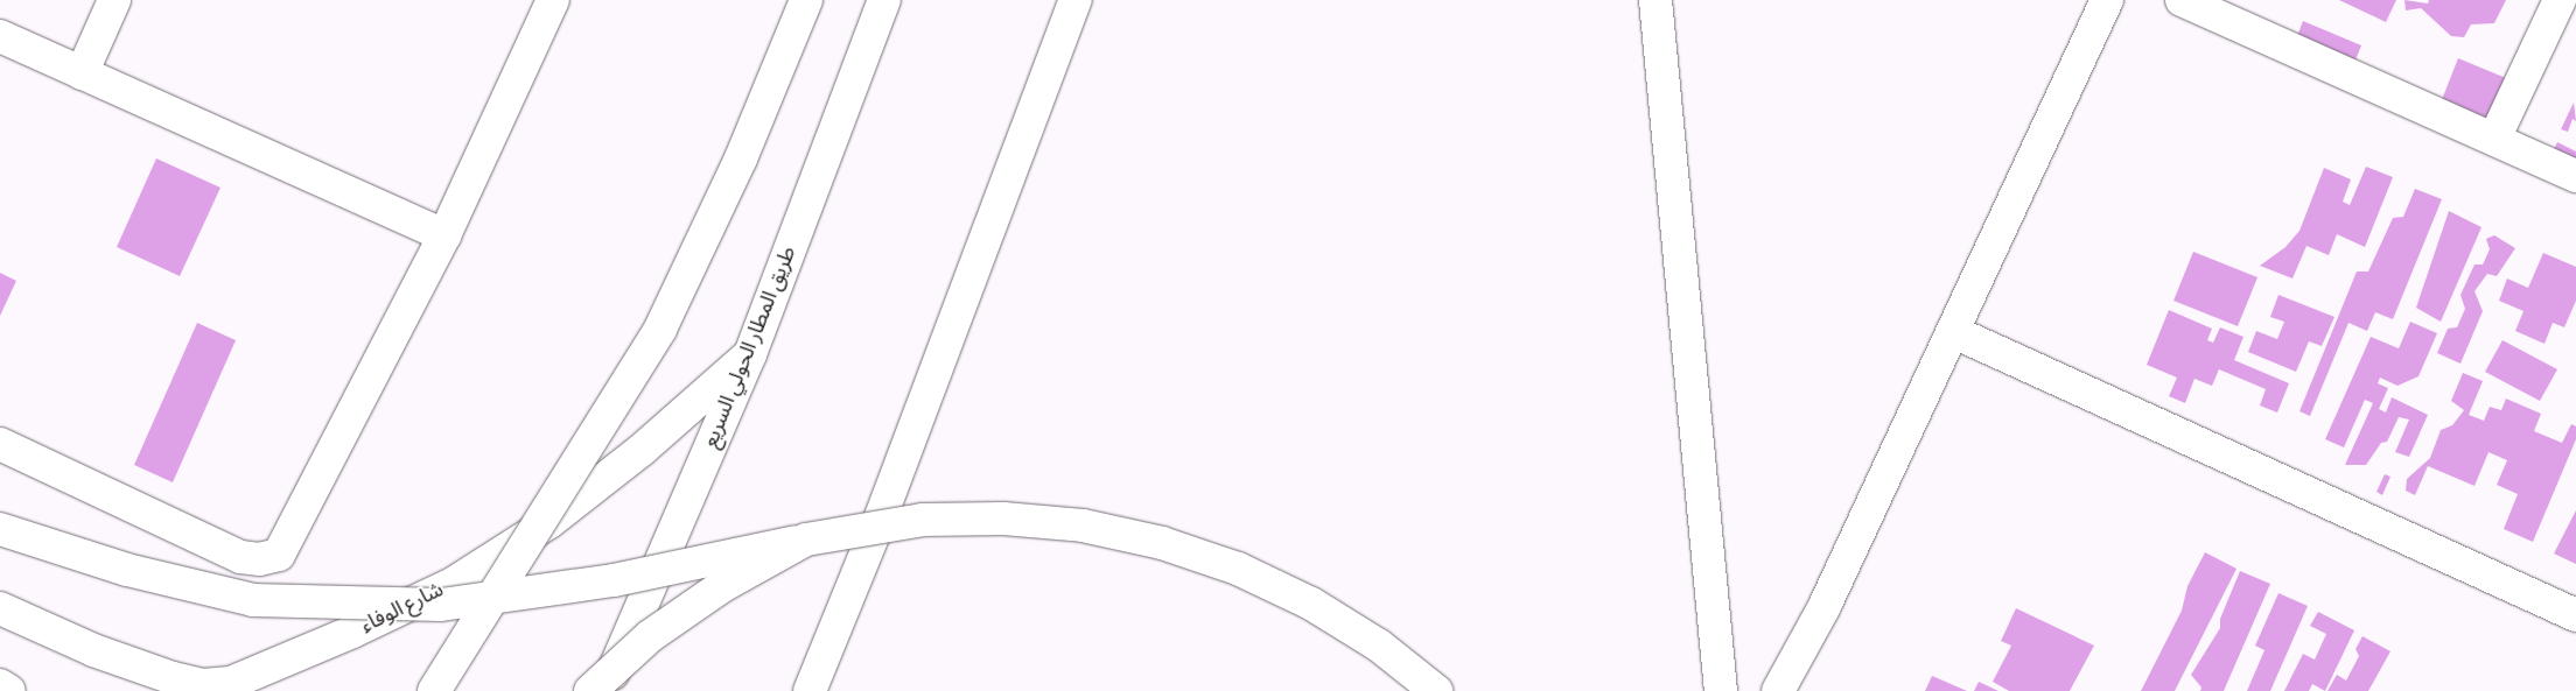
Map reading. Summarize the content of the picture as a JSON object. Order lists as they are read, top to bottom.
{
  "streets": {
    "main road": ["طريق المطار الحولي السريع", "شارع الوفاء"]
  },
  "crossings": [
    ["طريق المطار الحولي السريع", "شارع الوفاء"]
  ]
}
